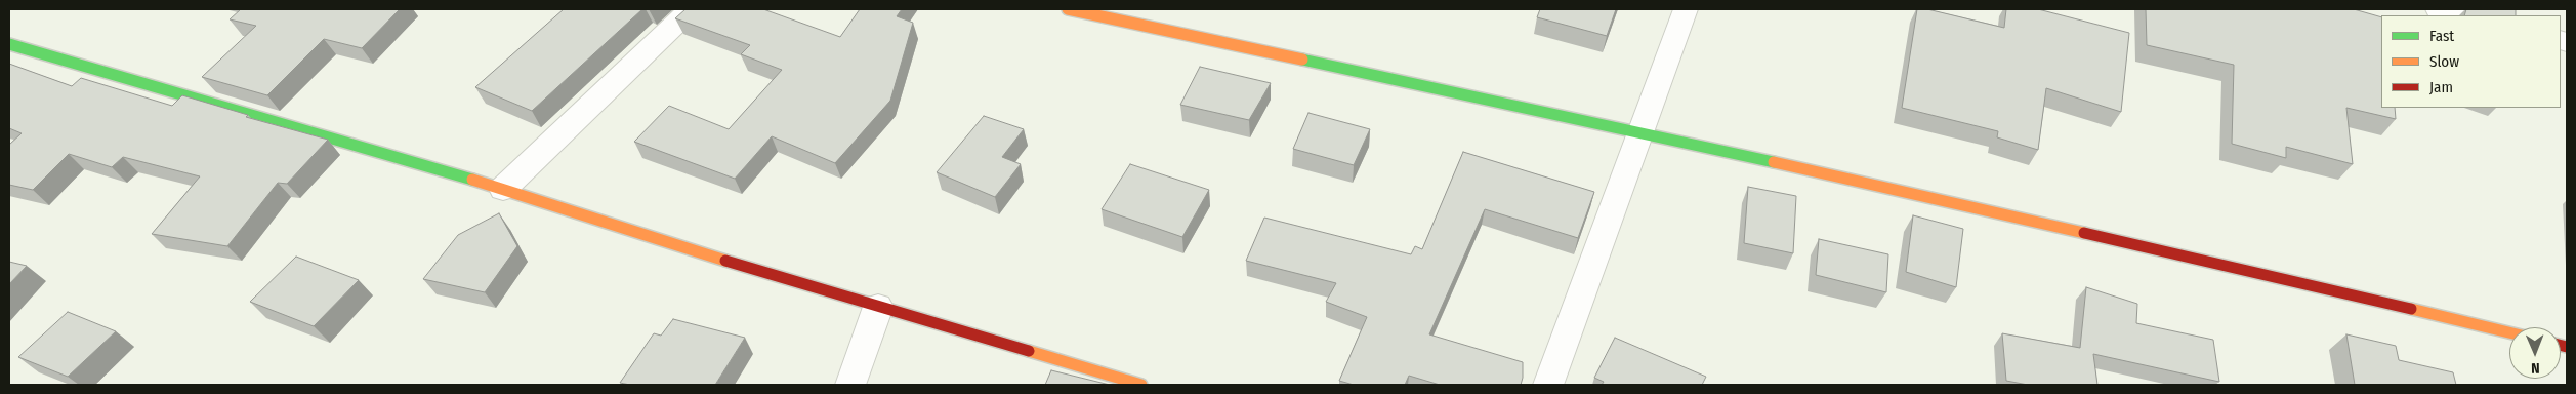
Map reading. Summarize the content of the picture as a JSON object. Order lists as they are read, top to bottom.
{
  "legend": ["Fast", "Slow", "Jam"],
  "north": "bottom"
}
